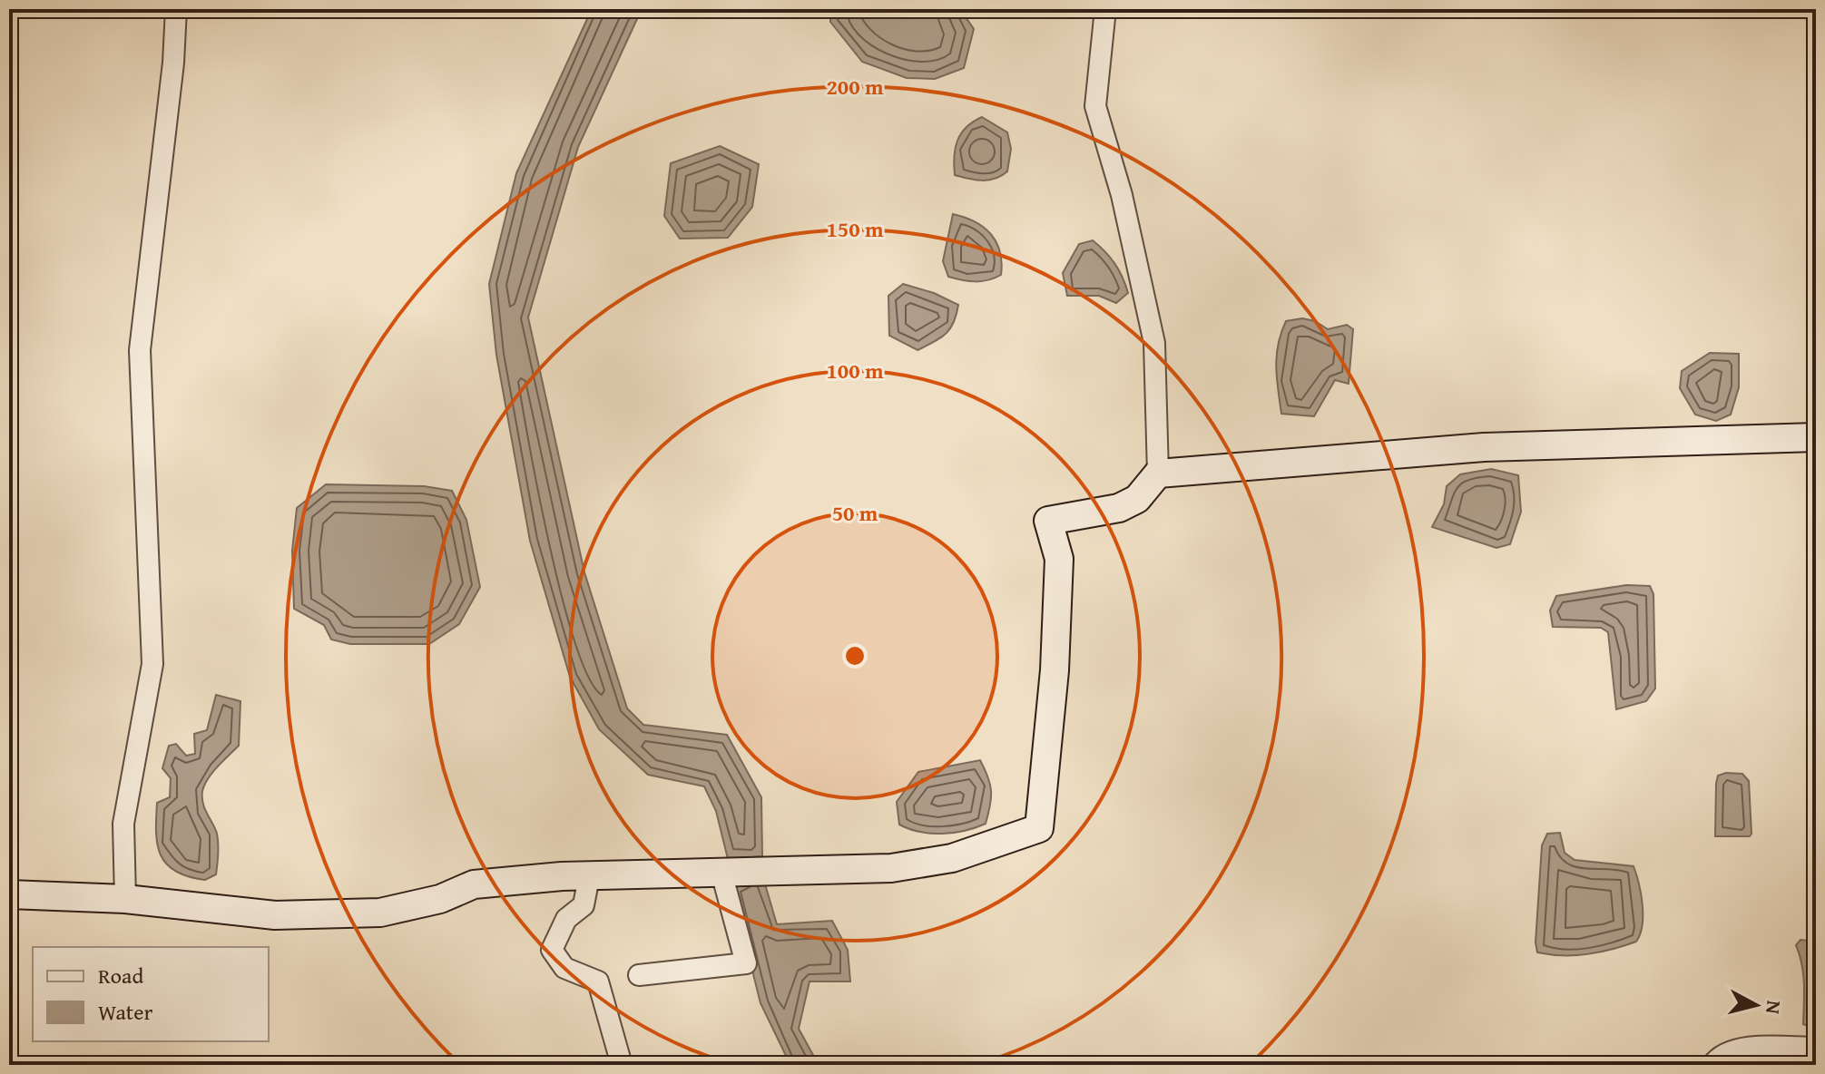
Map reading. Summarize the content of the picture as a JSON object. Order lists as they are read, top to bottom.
{
  "legend": ["Road", "Water"],
  "north": "right",
  "rings": [
    "200 m",
    "150 m",
    "100 m",
    "50 m"
  ]
}
